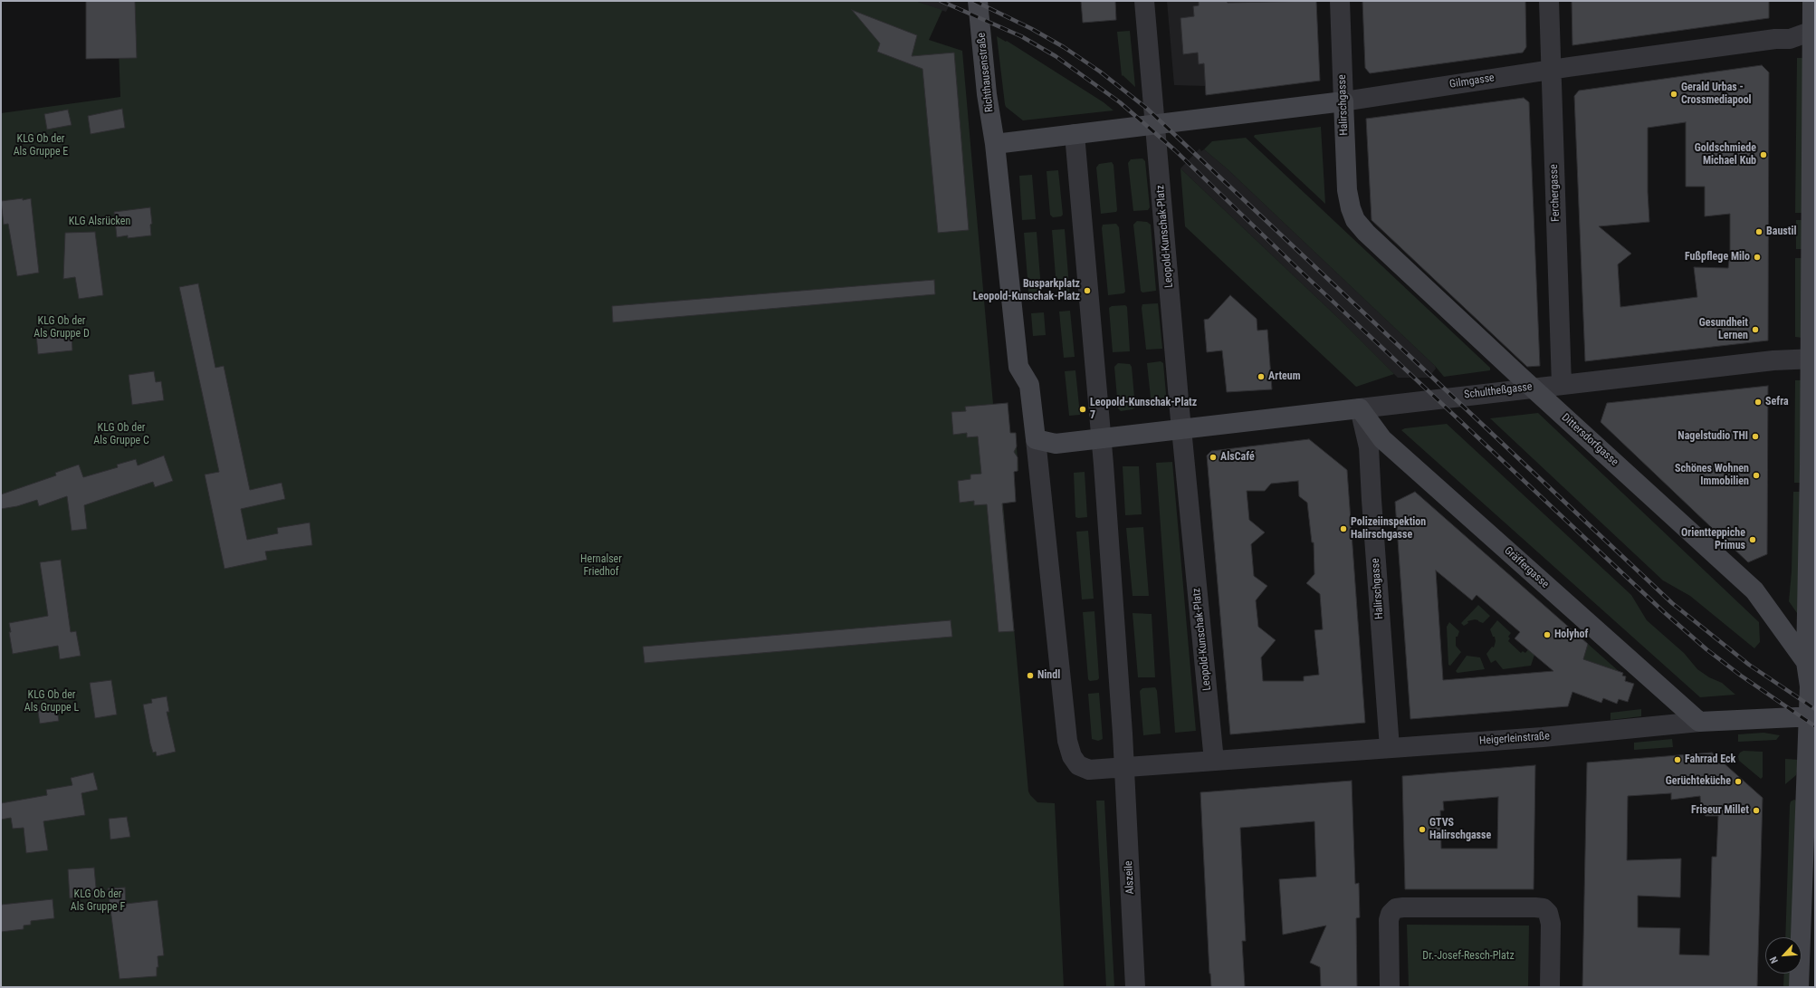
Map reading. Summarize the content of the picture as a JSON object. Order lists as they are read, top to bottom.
{
  "streets": {
    "street": [
      "Richthausenstraße",
      "Gilmgasse",
      "Halirschgasse",
      "Ferchergasse",
      "Leopold-Kunschak-Platz",
      "Schultheßgasse",
      "Dittersdorfgasse",
      "Gräffergasse",
      "Heigerleinstraße",
      "Alszeile"
    ]
  },
  "crossings": [
    ["Gilmgasse", "Halirschgasse"],
    ["Gilmgasse", "Ferchergasse"],
    ["Gilmgasse", "Leopold-Kunschak-Platz"],
    ["Halirschgasse", "Schultheßgasse"],
    ["Halirschgasse", "Dittersdorfgasse"],
    ["Halirschgasse", "Gräffergasse"],
    ["Halirschgasse", "Heigerleinstraße"],
    ["Ferchergasse", "Schultheßgasse"],
    ["Leopold-Kunschak-Platz", "Schultheßgasse"],
    ["Leopold-Kunschak-Platz", "Heigerleinstraße"],
    ["Schultheßgasse", "Dittersdorfgasse"],
    ["Schultheßgasse", "Gräffergasse"],
    ["Gräffergasse", "Heigerleinstraße"]
  ],
  "parks": [
    "KLG Ob der Als Gruppe E",
    "KLG Alsrücken",
    "KLG Ob der Als Gruppe D",
    "KLG Ob der Als Gruppe C",
    "Hernalser Friedhof",
    "KLG Ob der Als Gruppe L",
    "KLG Ob der Als Gruppe F",
    "Dr.-Josef-Resch-Platz"
  ],
  "places": [
    "Gerald Urbas - Crossmediapool",
    "Goldschmiede Michael Kub",
    "Baustil",
    "Fußpflege Milo",
    "Busparkplatz Leopold-Kunschak-Platz",
    "Gesundheit Lernen",
    "Arteum",
    "Sefra",
    "Leopold-Kunschak-Platz 7",
    "Nagelstudio THI",
    "AlsCafé",
    "Schönes Wohnen Immobilien",
    "Polizeiinspektion Halirschgasse",
    "Orientteppiche Primus",
    "Holyhof",
    "Nindl",
    "Fahrrad Eck",
    "Gerüchteküche",
    "Friseur Millet",
    "GTVS Halirschgasse"
  ],
  "north": "bottom left"
}
